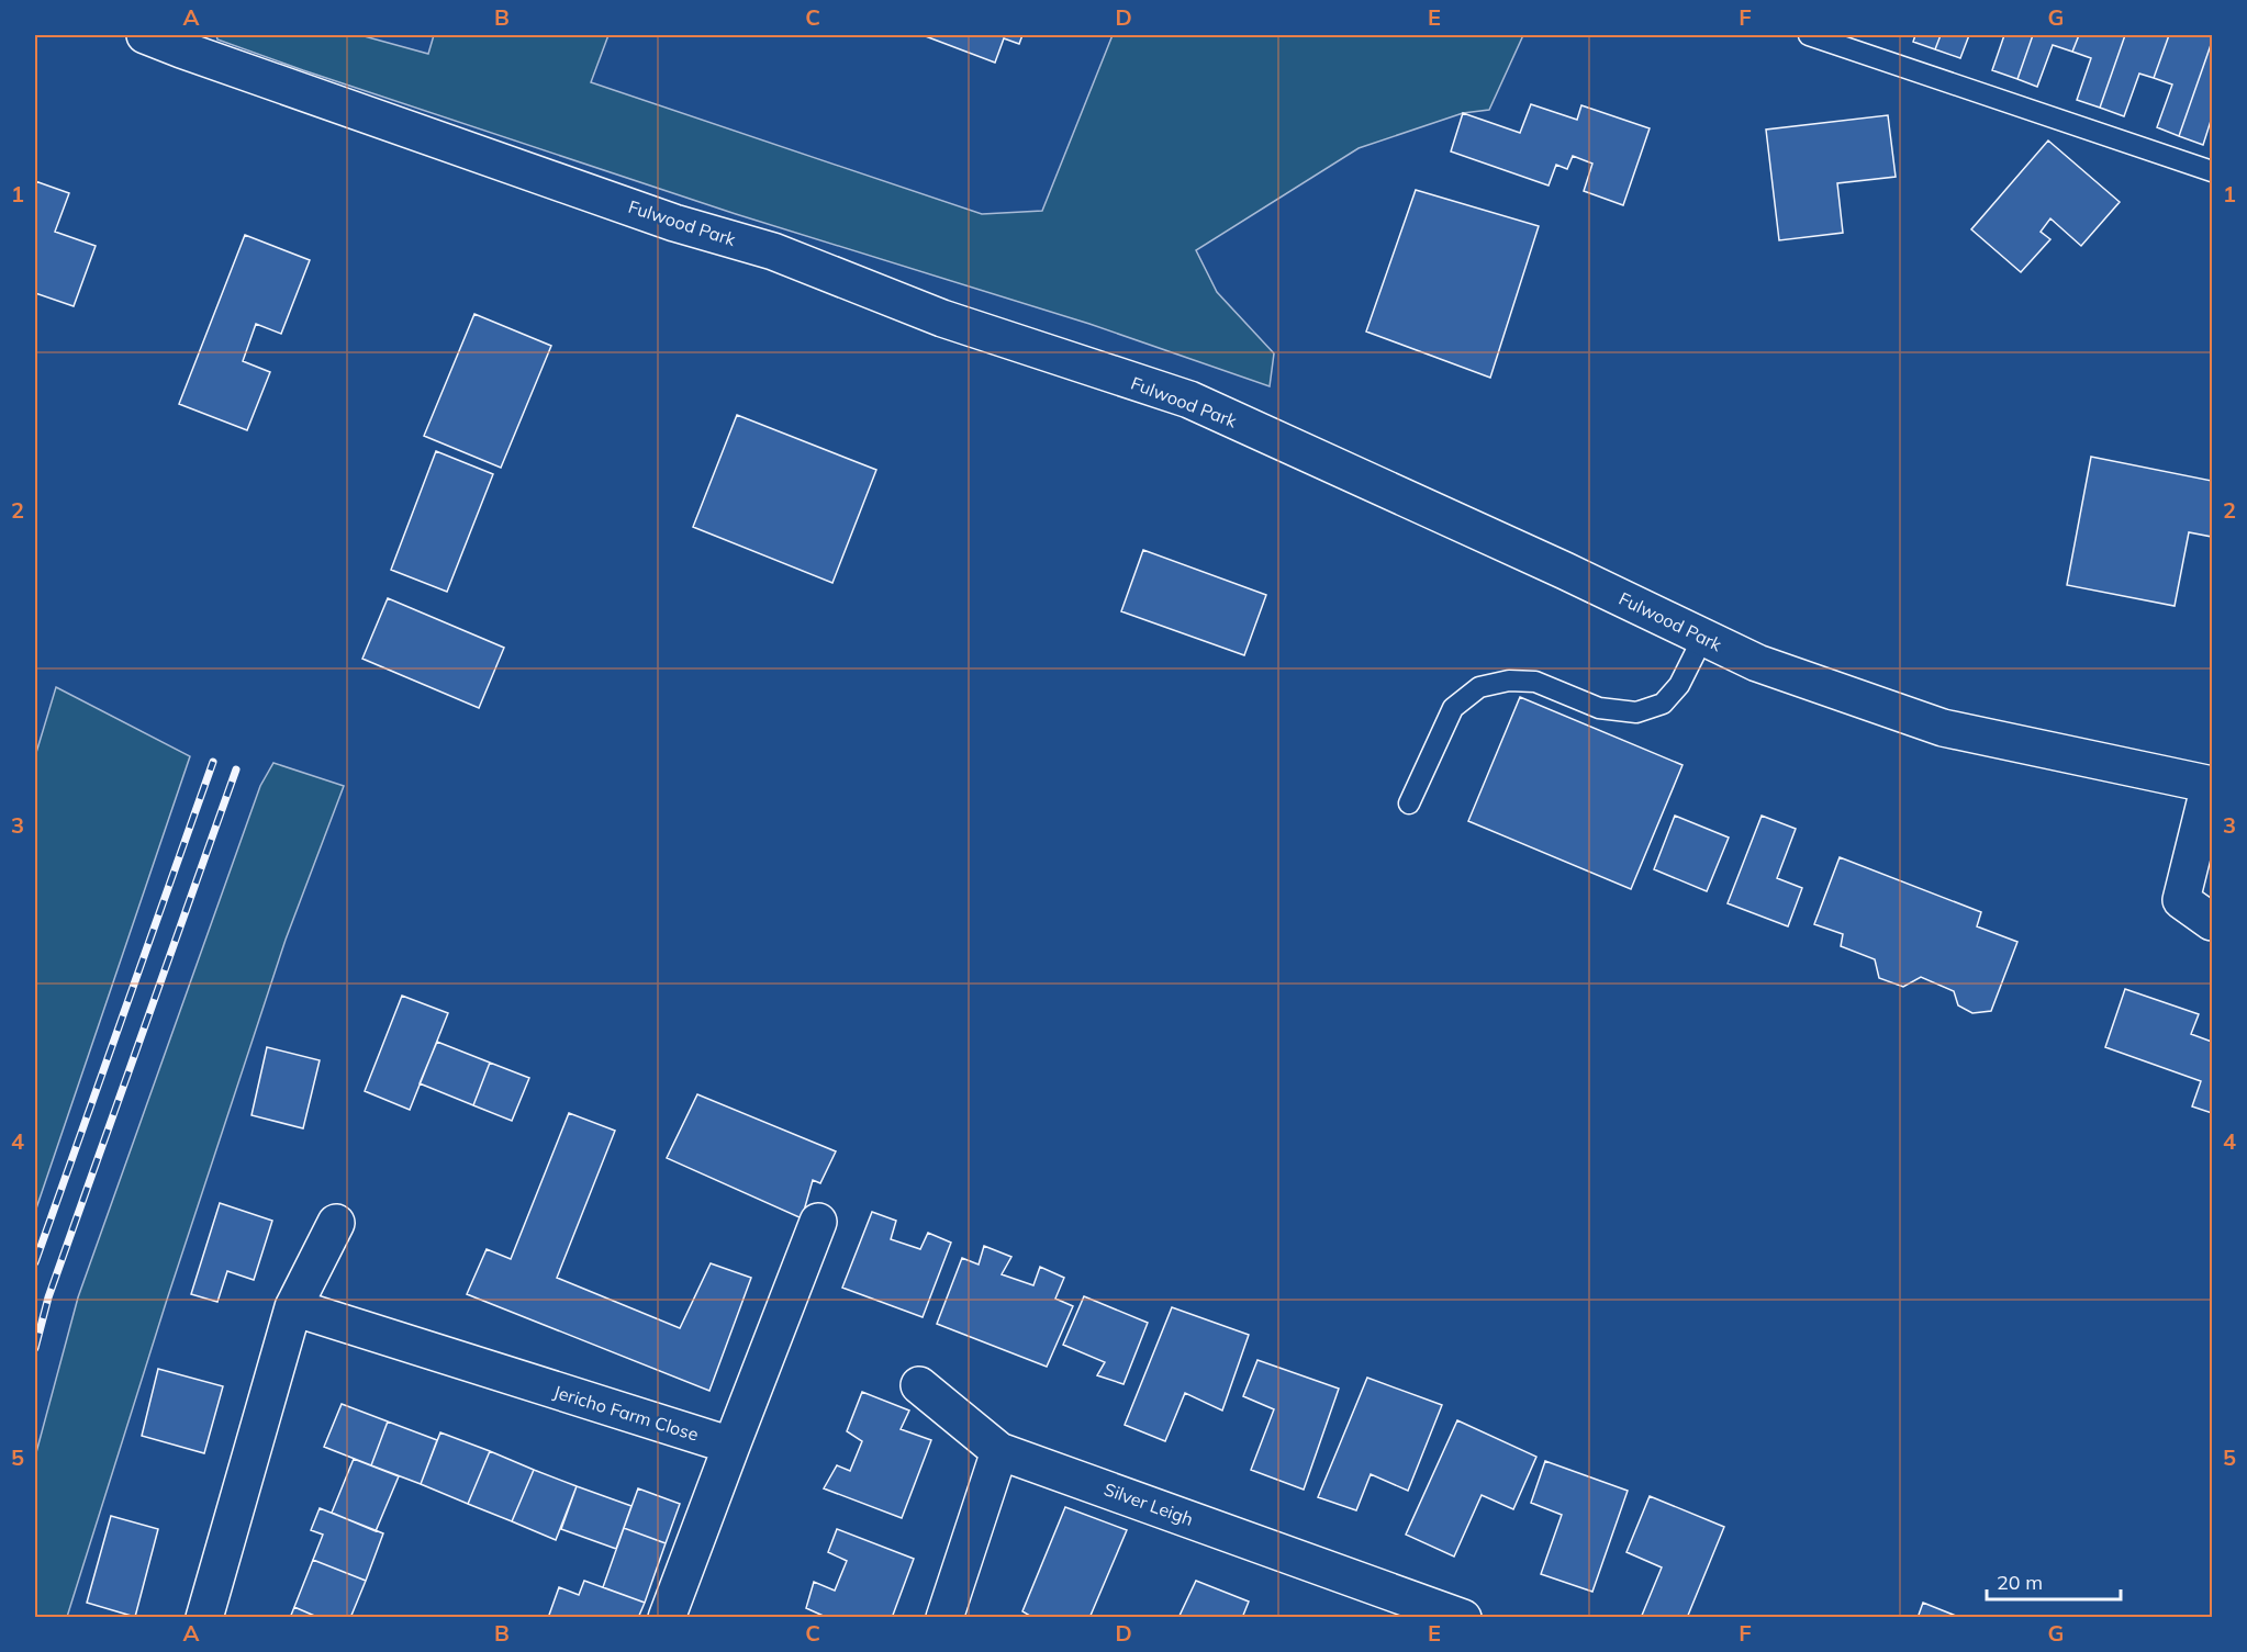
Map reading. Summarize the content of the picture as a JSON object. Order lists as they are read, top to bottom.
{
  "streets": {
    "street": ["Fulwood Park", "Jericho Farm Close", "Silver Leigh"]
  },
  "scale_bar": "20 m",
  "grid": {
    "columns": [
      "A",
      "B",
      "C",
      "D",
      "E",
      "F",
      "G"
    ],
    "rows": [
      "1",
      "2",
      "3",
      "4",
      "5"
    ]
  }
}
